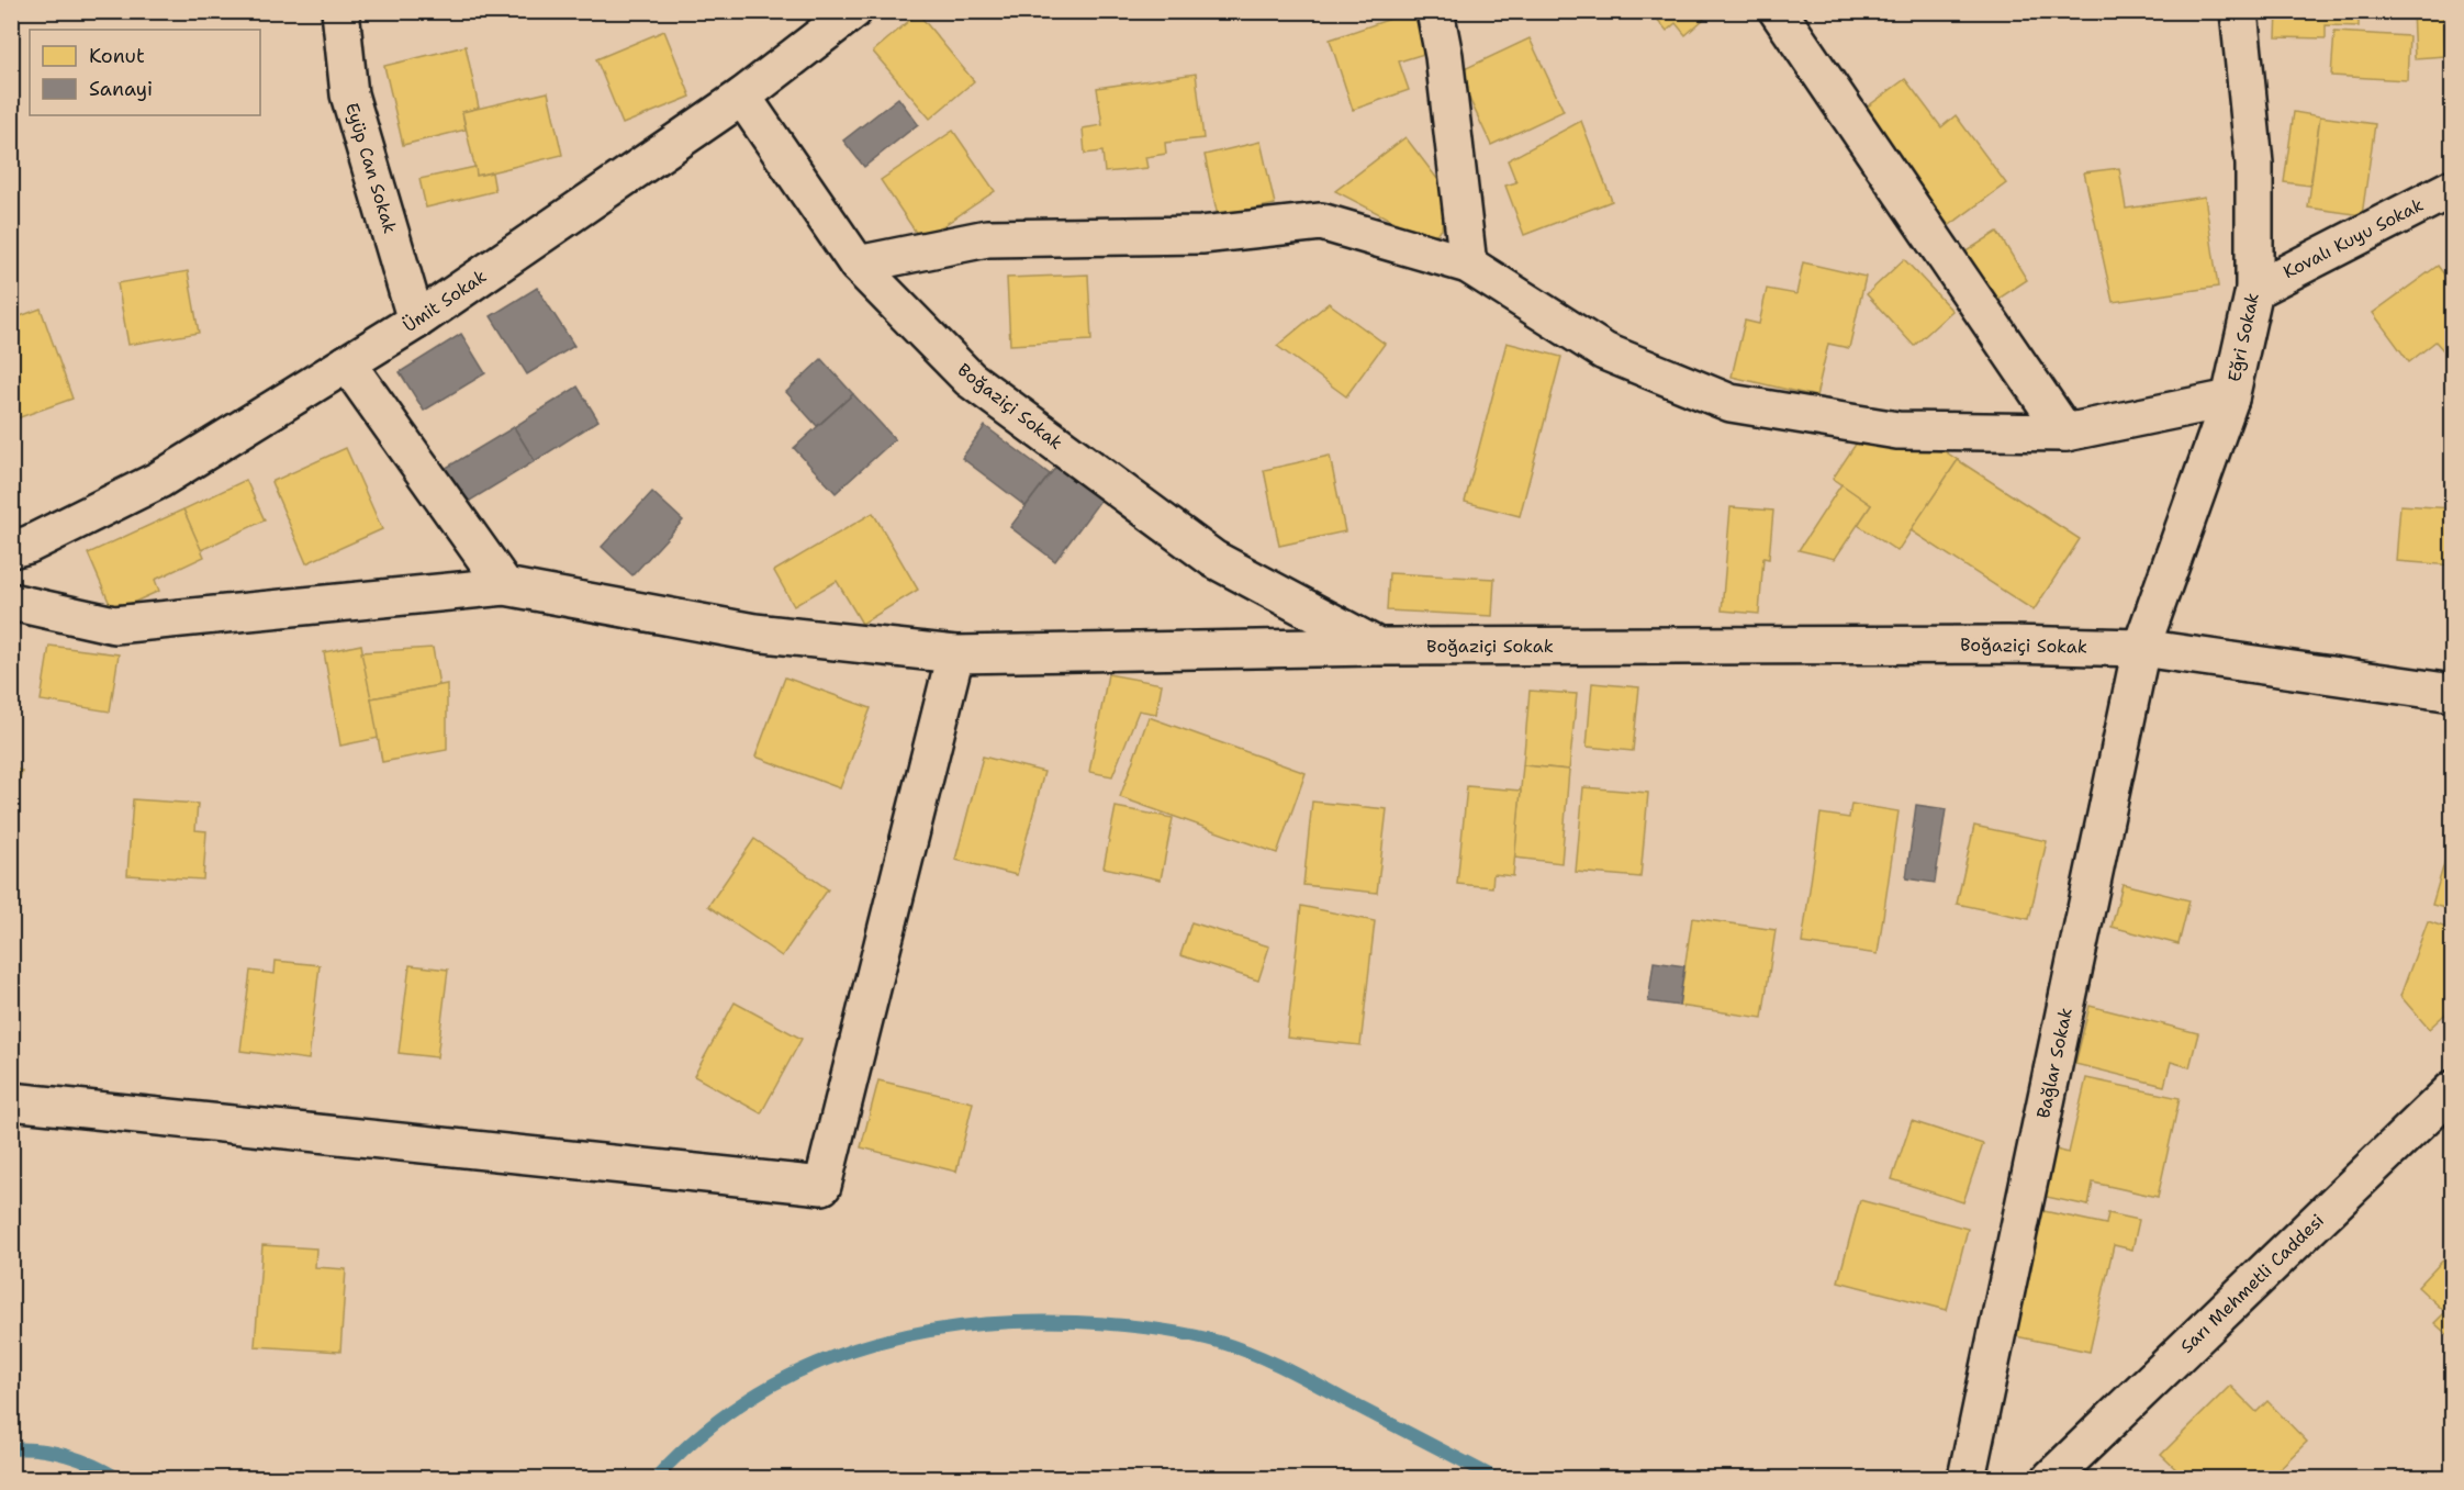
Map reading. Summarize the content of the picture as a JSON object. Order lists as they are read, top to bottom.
{
  "streets": {
    "street": [
      "Eyüp Can Sokak",
      "Kovalı Kuyu Sokak",
      "Ümit Sokak",
      "Eğri Sokak",
      "Boğaziçi Sokak",
      "Bağlar Sokak",
      "Sarı Mehmetli Caddesi"
    ]
  },
  "crossings": [
    ["Eyüp Can Sokak", "Ümit Sokak"],
    ["Kovalı Kuyu Sokak", "Eğri Sokak"],
    ["Ümit Sokak", "Boğaziçi Sokak"],
    ["Eğri Sokak", "Boğaziçi Sokak"],
    ["Eğri Sokak", "Bağlar Sokak"],
    ["Boğaziçi Sokak", "Bağlar Sokak"]
  ],
  "legend": ["Konut", "Sanayi"]
}
